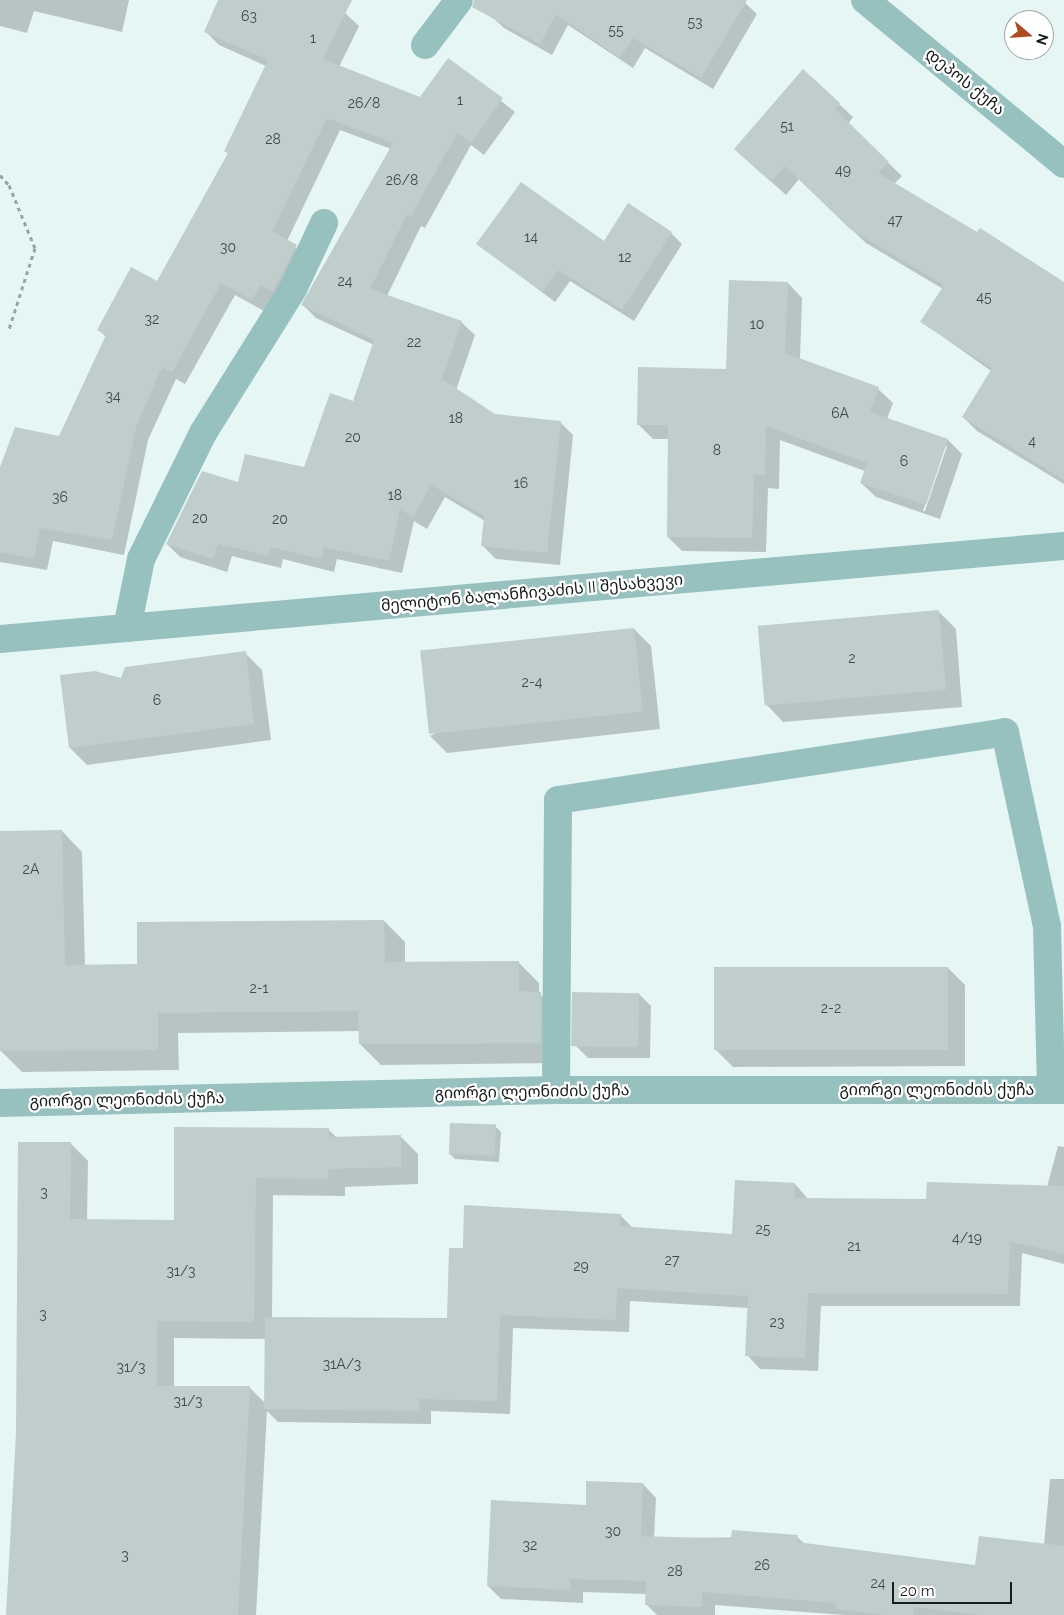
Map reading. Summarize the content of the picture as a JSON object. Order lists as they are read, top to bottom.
{
  "streets": {
    "street": ["დეპოს ქუჩა", "მელიტონ ბალანჩივაძის II შესახვევი", "გიორგი ლეონიძის ქუჩა"]
  },
  "house_numbers": [
    "63",
    "53",
    "55",
    "1",
    "1",
    "26/8",
    "51",
    "28",
    "49",
    "26/8",
    "47",
    "14",
    "30",
    "12",
    "24",
    "45",
    "32",
    "10",
    "22",
    "34",
    "6A",
    "18",
    "20",
    "4",
    "8",
    "6",
    "16",
    "18",
    "36",
    "20",
    "20",
    "2",
    "2-4",
    "6",
    "2A",
    "2-1",
    "2-2",
    "3",
    "25",
    "4/19",
    "21",
    "27",
    "29",
    "31/3",
    "3",
    "23",
    "31A/3",
    "31/3",
    "31/3",
    "30",
    "32",
    "3",
    "26",
    "28",
    "24"
  ],
  "scale_bar": "20 m",
  "north": "right"
}
